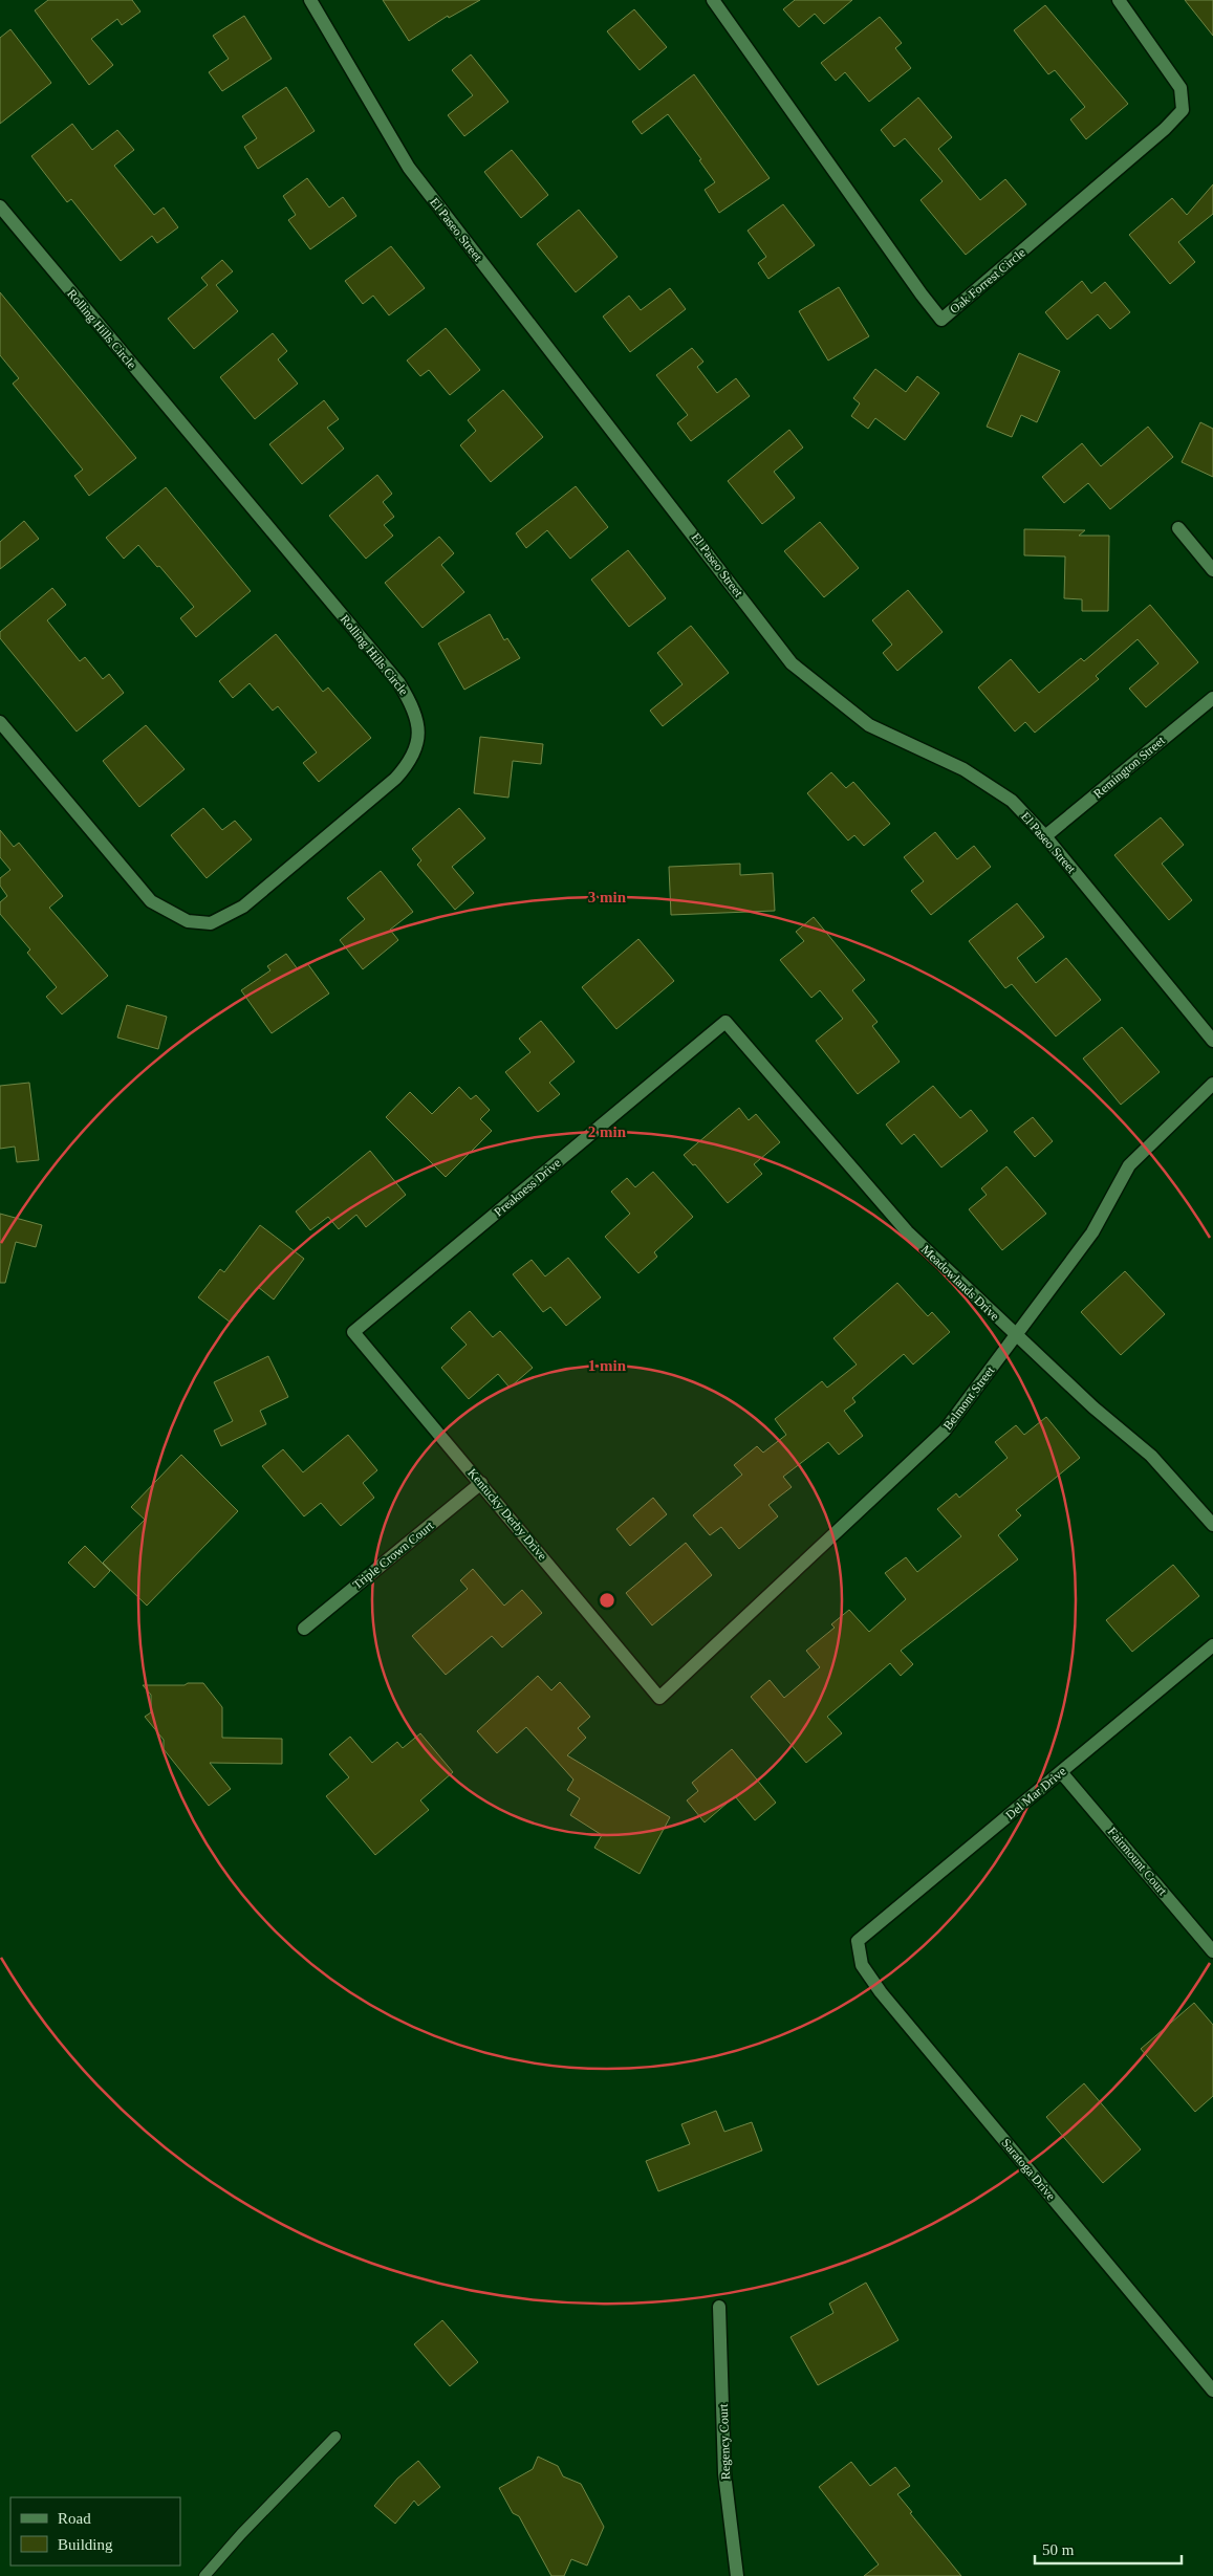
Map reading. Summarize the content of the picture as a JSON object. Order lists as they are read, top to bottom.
{
  "streets": {
    "street": [
      "El Paseo Street",
      "Oak Forrest Circle",
      "Rolling Hills Circle",
      "Remington Street",
      "Preakness Drive",
      "Meadowlands Drive",
      "Belmont Street",
      "Kentucky Derby Drive",
      "Triple Crown Court",
      "Del Mar Drive",
      "Fairmount Court",
      "Saratoga Drive",
      "Regency Court"
    ]
  },
  "crossings": [
    ["El Paseo Street", "Remington Street"],
    ["Preakness Drive", "Meadowlands Drive"],
    ["Preakness Drive", "Kentucky Derby Drive"],
    ["Meadowlands Drive", "Belmont Street"],
    ["Belmont Street", "Kentucky Derby Drive"],
    ["Kentucky Derby Drive", "Triple Crown Court"],
    ["Del Mar Drive", "Fairmount Court"],
    ["Del Mar Drive", "Saratoga Drive"]
  ],
  "legend": ["Road", "Building"],
  "scale_bar": "50 m",
  "rings": ["3 min", "2 min", "1 min"]
}
